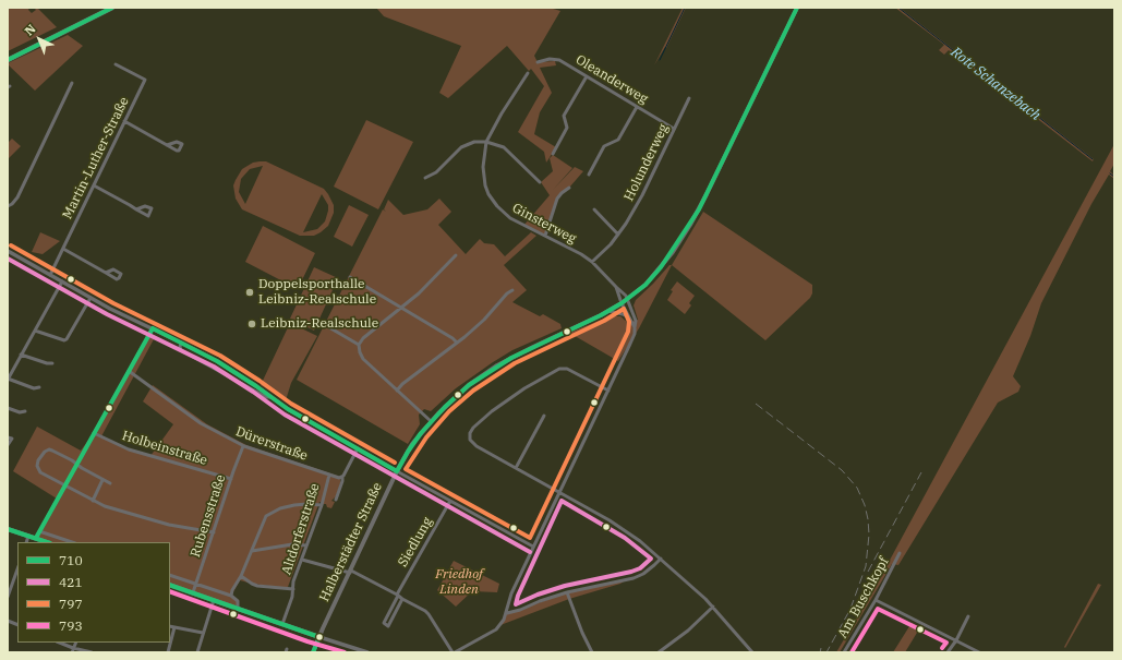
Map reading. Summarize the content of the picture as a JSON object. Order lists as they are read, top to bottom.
{
  "streets": {
    "main road": ["Halberstädter Straße"],
    "street": [
      "Oleanderweg",
      "Martin-Luther-Straße",
      "Holunderweg",
      "Ginsterweg",
      "Dürerstraße",
      "Holbeinstraße",
      "Rubensstraße",
      "Altdorferstraße",
      "Siedlung",
      "Am Buschkopf"
    ]
  },
  "crossings": [
    ["Oleanderweg", "Holunderweg"],
    ["Holunderweg", "Ginsterweg"],
    ["Ginsterweg", "Halberstädter Straße"],
    ["Dürerstraße", "Rubensstraße"],
    ["Dürerstraße", "Altdorferstraße"],
    ["Holbeinstraße", "Rubensstraße"]
  ],
  "water": ["Rote Schanzebach"],
  "parks": ["Friedhof Linden"],
  "places": ["Doppelsporthalle Leibniz-Realschule", "Leibniz-Realschule"],
  "lines": [
    "transit line 710",
    "transit line 797",
    "transit line 421",
    "transit line 793"
  ],
  "legend": [
    "710",
    "421",
    "797",
    "793"
  ],
  "north": "top left"
}
